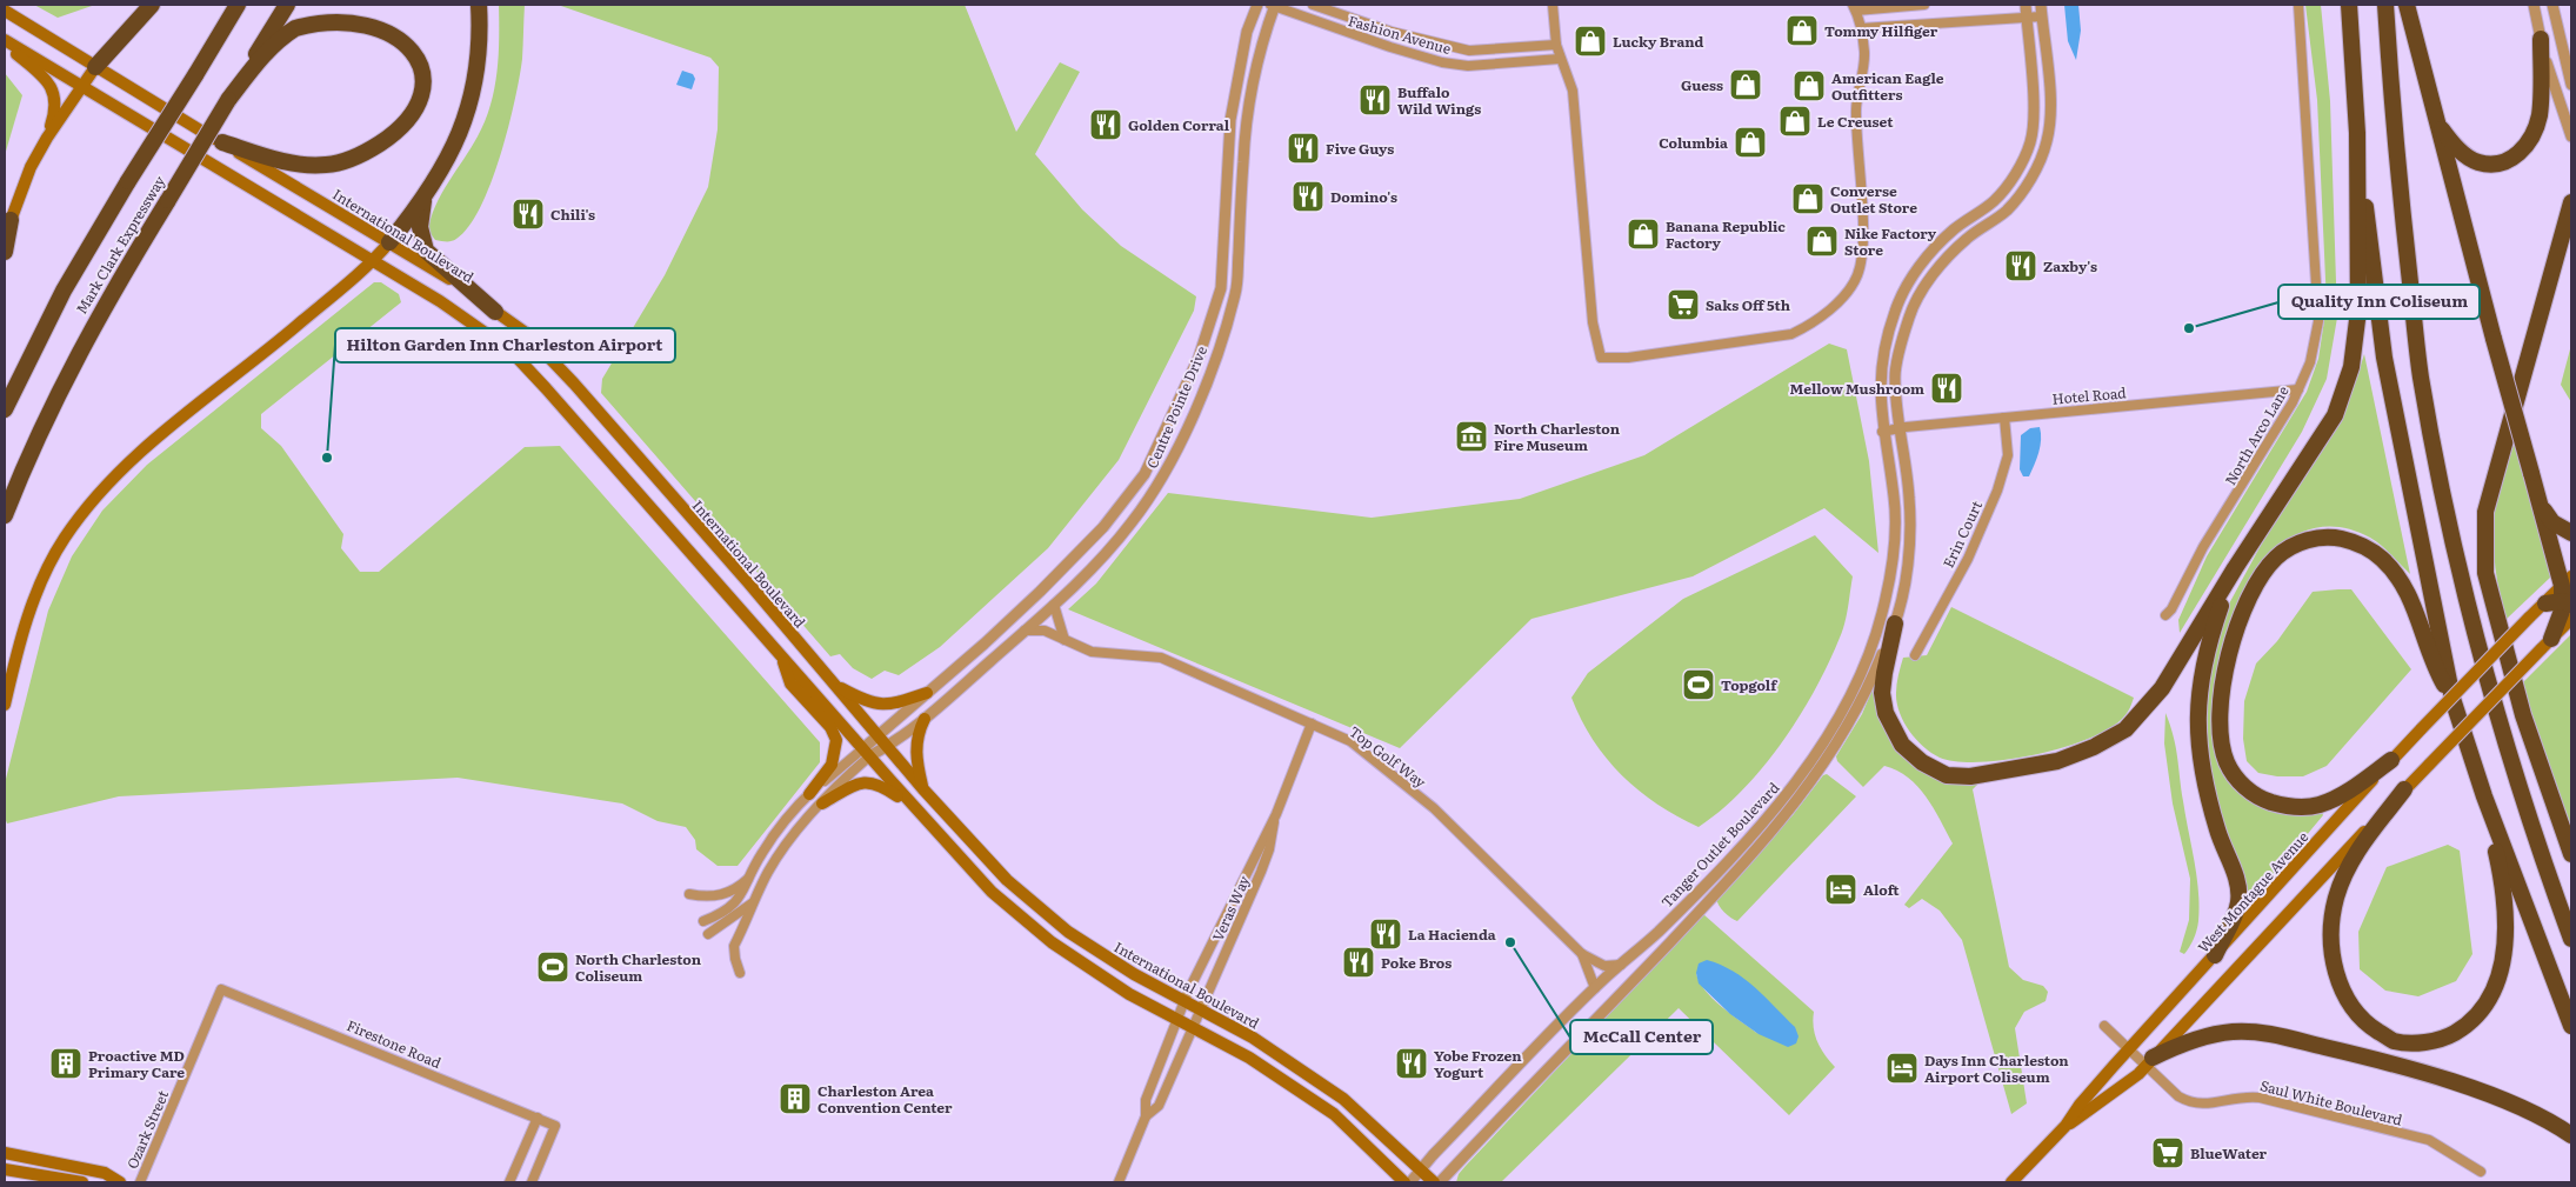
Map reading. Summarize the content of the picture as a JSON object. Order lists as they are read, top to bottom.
{
  "streets": {
    "highway": ["Mark Clark Expressway"],
    "main road": ["International Boulevard", "West Montague Avenue"],
    "street": [
      "Fashion Avenue",
      "Hotel Road",
      "Centre Pointe Drive",
      "North Arco Lane",
      "Erin Court",
      "Top Golf Way",
      "Tanger Outlet Boulevard",
      "Veras Way",
      "Firestone Road",
      "Saul White Boulevard",
      "Ozark Street"
    ]
  },
  "crossings": [
    ["Fashion Avenue", "Centre Pointe Drive"],
    ["International Boulevard", "Centre Pointe Drive"],
    ["International Boulevard", "Tanger Outlet Boulevard"],
    ["International Boulevard", "Veras Way"],
    ["Hotel Road", "North Arco Lane"],
    ["Hotel Road", "Erin Court"],
    ["Hotel Road", "Tanger Outlet Boulevard"],
    ["Centre Pointe Drive", "Top Golf Way"],
    ["Top Golf Way", "Tanger Outlet Boulevard"],
    ["Top Golf Way", "Veras Way"],
    ["West Montague Avenue", "Saul White Boulevard"],
    ["Firestone Road", "Ozark Street"]
  ],
  "places": {
    "shop": [
      "Tommy Hilfiger",
      "Lucky Brand",
      "Guess",
      "American Eagle Outfitters",
      "Le Creuset",
      "Columbia",
      "Converse Outlet Store",
      "Banana Republic Factory",
      "Nike Factory Store"
    ],
    "restaurant": [
      "Buffalo Wild Wings",
      "Golden Corral",
      "Five Guys",
      "Domino's",
      "Chili's",
      "Zaxby's",
      "Mellow Mushroom",
      "La Hacienda",
      "Poke Bros",
      "Yobe Frozen Yogurt"
    ],
    "supermarket": ["Saks Off 5th", "BlueWater"],
    "other": ["Quality Inn Coliseum", "Hilton Garden Inn Charleston Airport", "McCall Center"],
    "museum": ["North Charleston Fire Museum"],
    "sports": ["Topgolf", "North Charleston Coliseum"],
    "hotel": ["Aloft", "Days Inn Charleston Airport Coliseum"],
    "building": ["Proactive MD Primary Care", "Charleston Area Convention Center"]
  }
}
